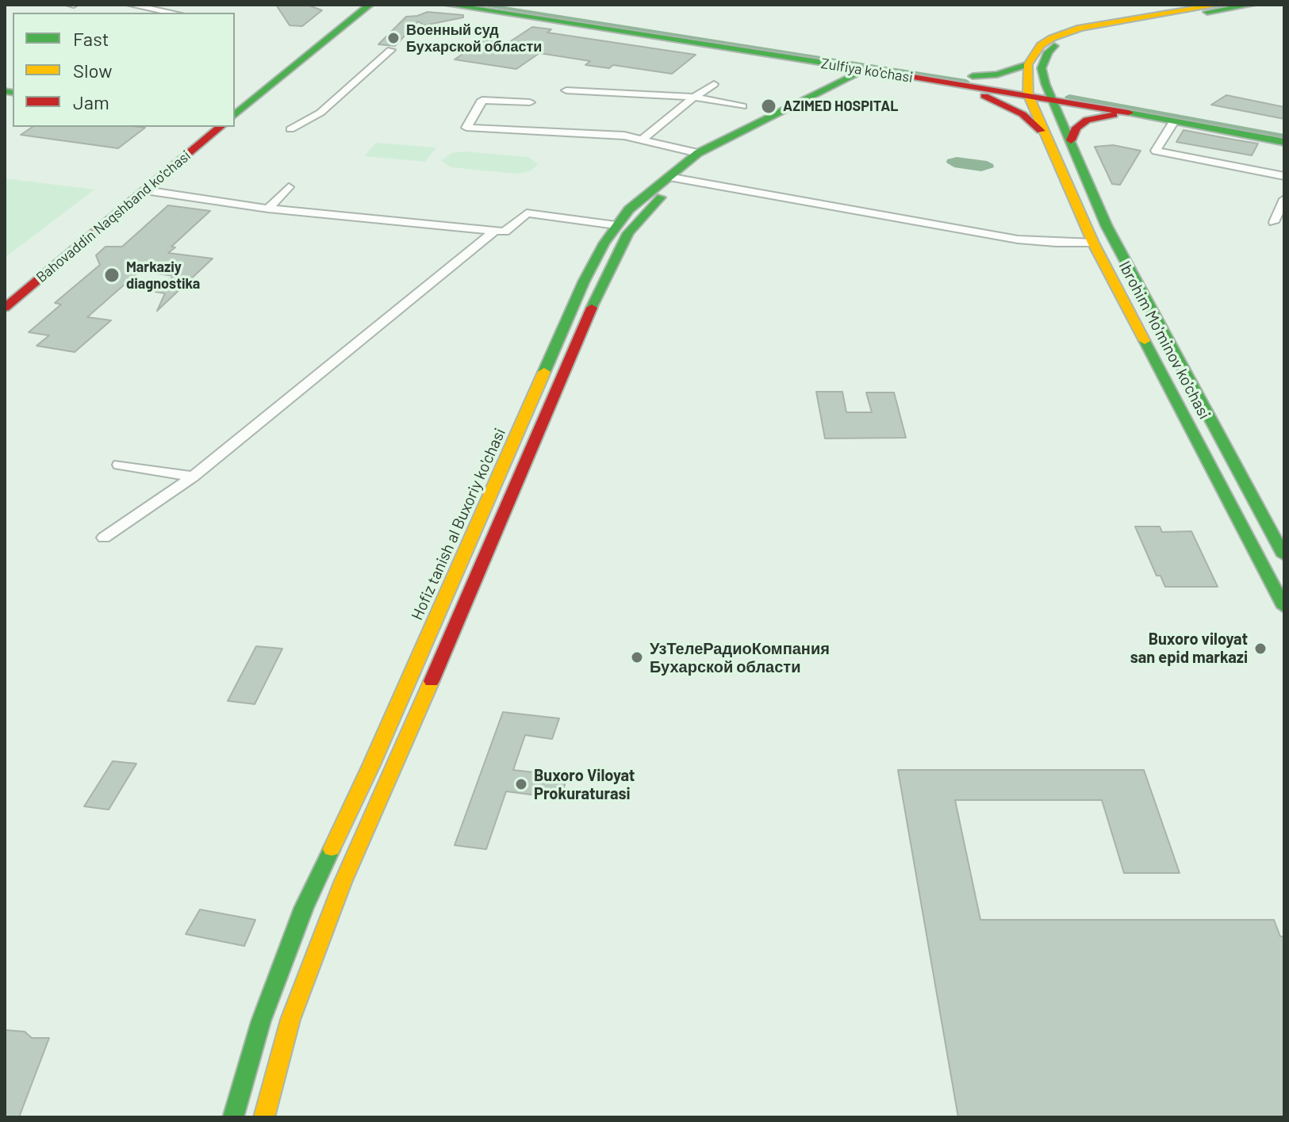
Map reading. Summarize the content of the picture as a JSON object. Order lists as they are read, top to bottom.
{
  "streets": {
    "main road": [
      "Zulfiya ko'chasi",
      "Bahovaddin Naqshband ko'chasi",
      "Ibrohim Mo'minov ko'chasi",
      "Hofiz tanish al Buxoriy ko'chasi"
    ]
  },
  "crossings": [
    ["Zulfiya ko'chasi", "Ibrohim Mo'minov ko'chasi"]
  ],
  "places": [
    "Военный суд Бухарской области",
    "AZIMED HOSPITAL",
    "Markaziy diagnostika",
    "Buxoro viloyat san epid markazi",
    "УзТелеРадиоКомпания Бухарской области",
    "Buxoro Viloyat Prokuraturasi"
  ],
  "legend": ["Fast", "Slow", "Jam"]
}
